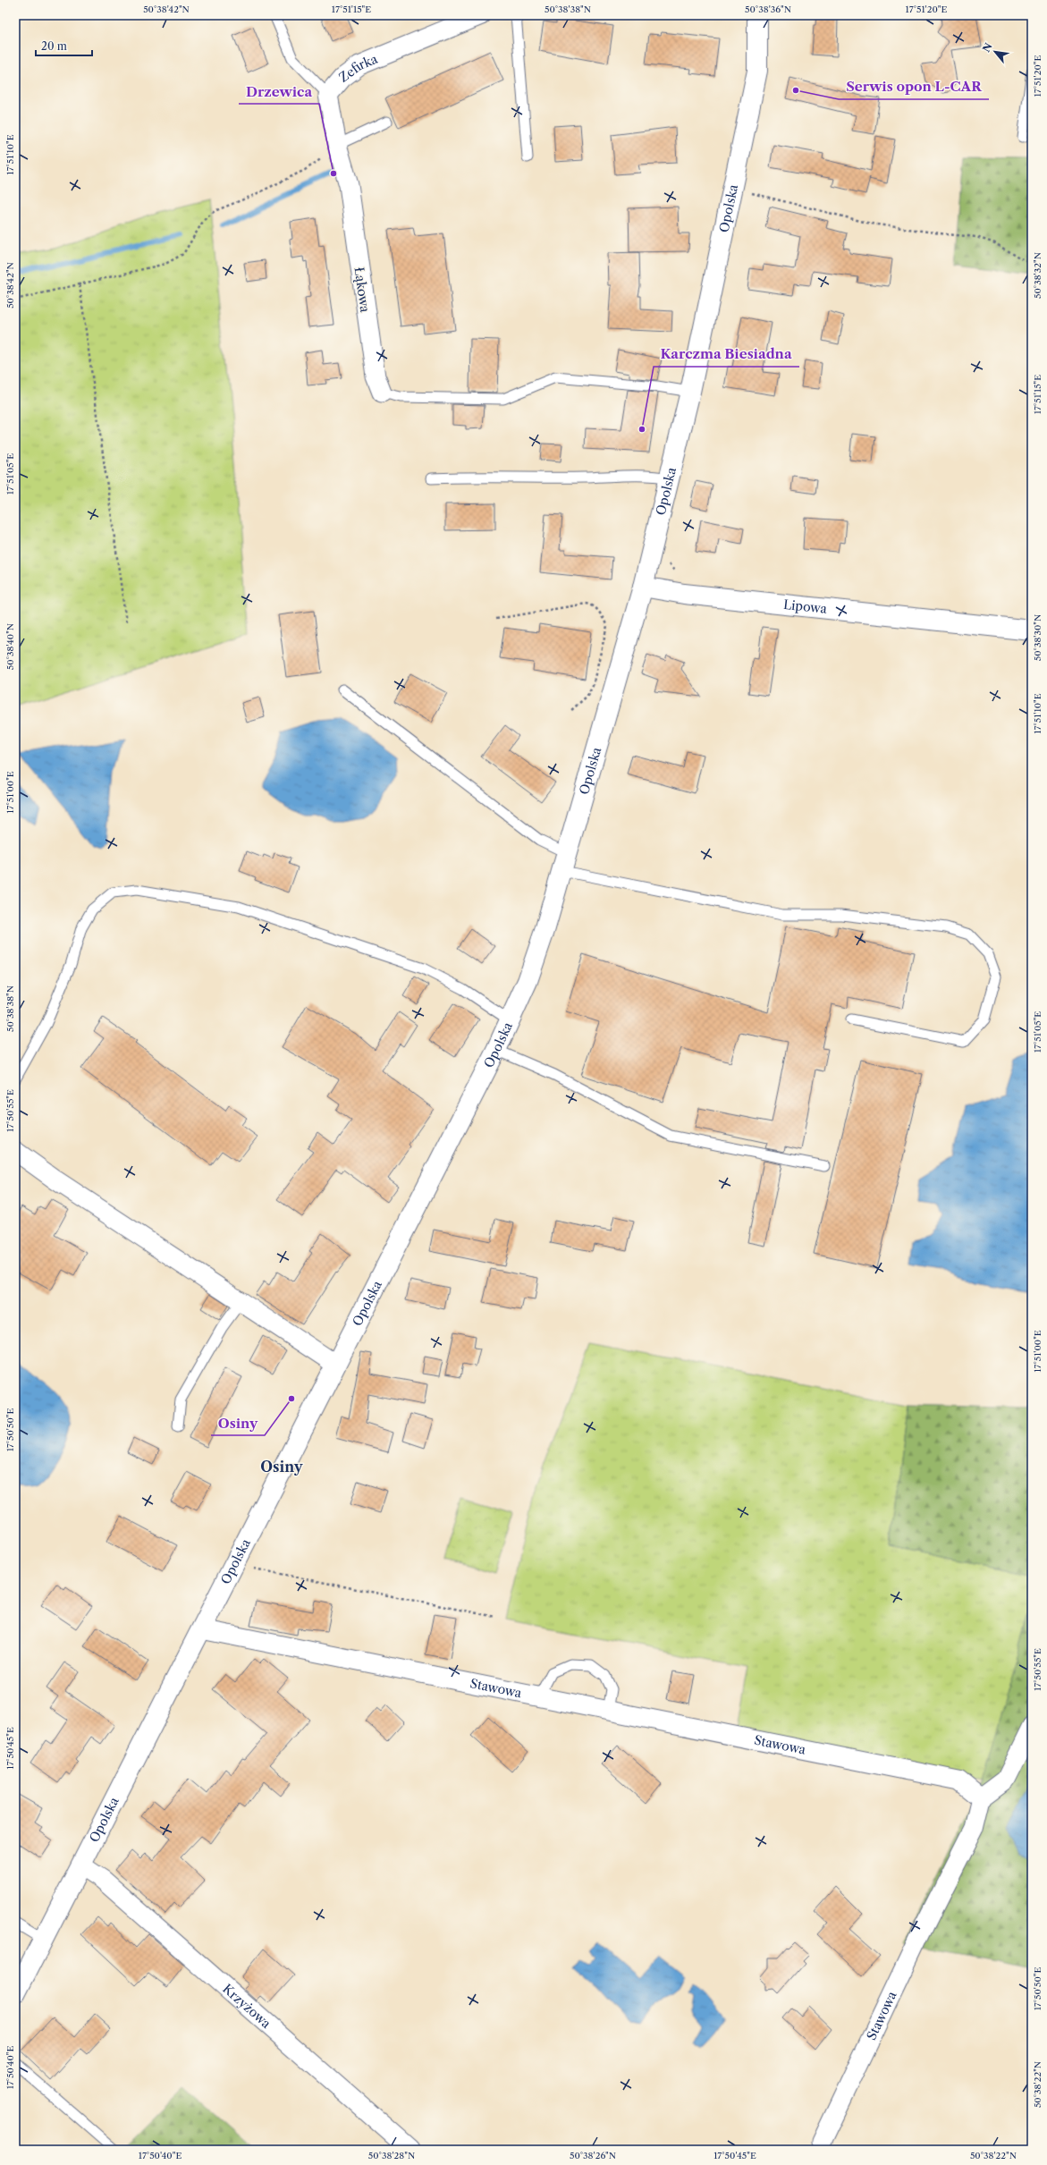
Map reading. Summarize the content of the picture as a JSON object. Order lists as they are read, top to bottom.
{
  "streets": {
    "street": [
      "Zefirka",
      "Opolska",
      "Łąkowa",
      "Lipowa",
      "Stawowa",
      "Krzyżowa"
    ]
  },
  "crossings": [
    ["Zefirka", "Łąkowa"],
    ["Opolska", "Lipowa"],
    ["Opolska", "Stawowa"],
    ["Opolska", "Krzyżowa"]
  ],
  "districts": ["Osiny"],
  "places": [
    "Serwis opon L-CAR",
    "Drzewica",
    "Karczma Biesiadna",
    "Osiny"
  ],
  "scale_bar": "20 m",
  "north": "top left",
  "coordinates": [
    "50°38'42\"N",
    "17°51'15\"E",
    "50°38'38\"N",
    "50°38'36\"N",
    "17°51'20\"E",
    "17°51'10\"E",
    "50°38'32\"N",
    "17°51'05\"E",
    "50°38'30\"N",
    "50°38'40\"N",
    "17°51'00\"E",
    "17°50'55\"E",
    "17°50'50\"E",
    "17°50'45\"E",
    "17°50'40\"E",
    "50°38'22\"N",
    "50°38'28\"N",
    "50°38'26\"N"
  ]
}
